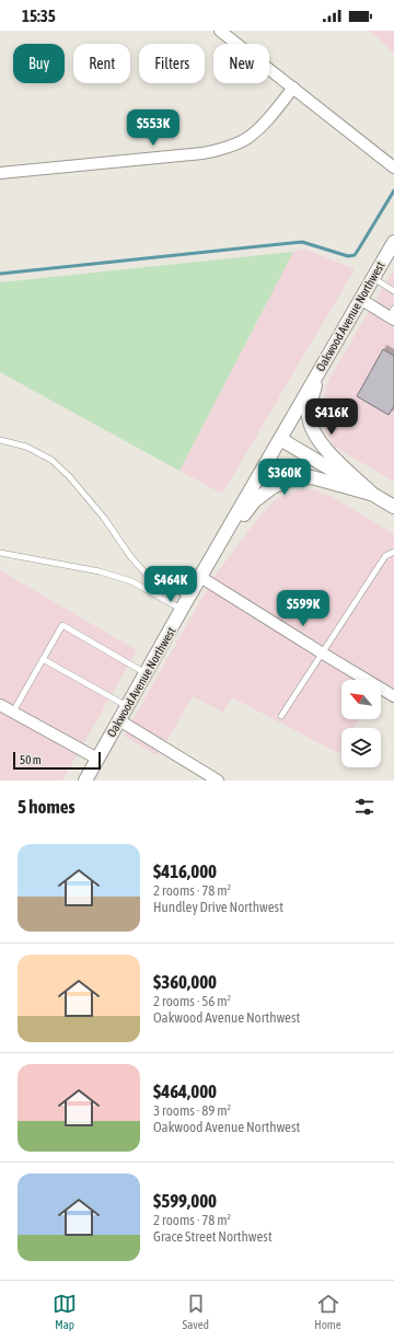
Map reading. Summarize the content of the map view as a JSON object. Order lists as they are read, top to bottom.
{
  "streets": {
    "street": ["Oakwood Avenue Northwest"]
  },
  "scale_bar": "50 m",
  "north": "top left",
  "page": {
    "status": "15:35",
    "chip": [
      "Buy",
      "Rent",
      "Filters",
      "New"
    ],
    "price": [
      "$553K",
      "$416K",
      "$360K",
      "$464K",
      "$599K"
    ],
    "scale": "50 m",
    "heading": "5 homes",
    "list": [
      {
        "name": "$416,000",
        "note": "2 rooms · 78 m² · Hundley Drive Northwest"
      },
      {
        "name": "$360,000",
        "note": "2 rooms · 56 m² · Oakwood Avenue Northwest"
      },
      {
        "name": "$464,000",
        "note": "3 rooms · 89 m² · Oakwood Avenue Northwest"
      },
      {
        "name": "$599,000",
        "note": "2 rooms · 78 m² · Grace Street Northwest"
      }
    ],
    "tabs": ["Map", "Saved", "Home"]
  }
}
